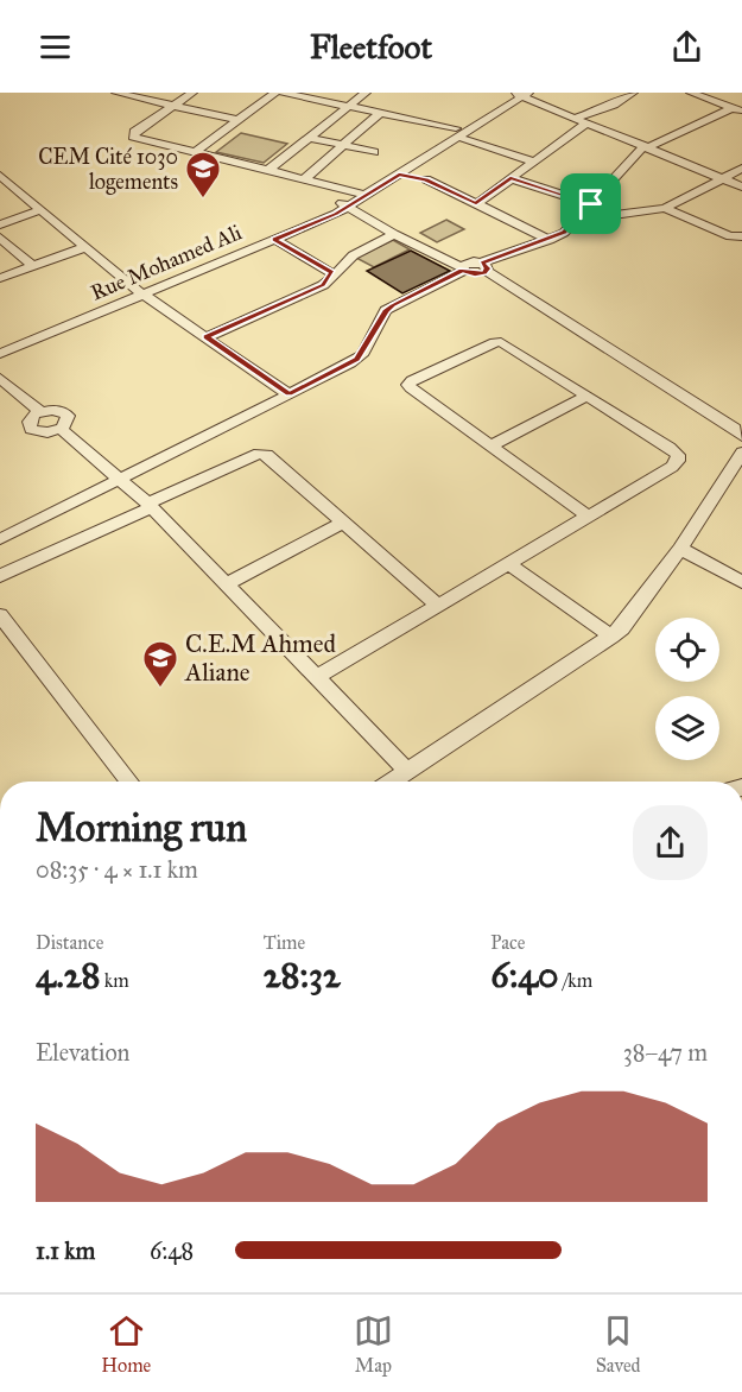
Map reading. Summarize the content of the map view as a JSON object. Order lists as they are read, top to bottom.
{
  "streets": {
    "street": ["Rue Mohamed Ali"]
  },
  "places": {
    "school or university": ["CEM Cité 1030 logements", "C.E.M Ahmed Aliane"]
  },
  "page": {
    "header": "Fleetfoot",
    "heading": ["Morning run", "08:35 · 4 × 1.1 km"],
    "stats": [
      ["Distance", "4.28 km"],
      ["Time", "28:32"],
      ["Pace", "6:40 /km"]
    ],
    "chart": ["Elevation", "38–47 m"],
    "list": [
      {
        "name": "1.1 km",
        "note": "6:48"
      }
    ],
    "tabs": ["Home", "Map", "Saved"]
  }
}
